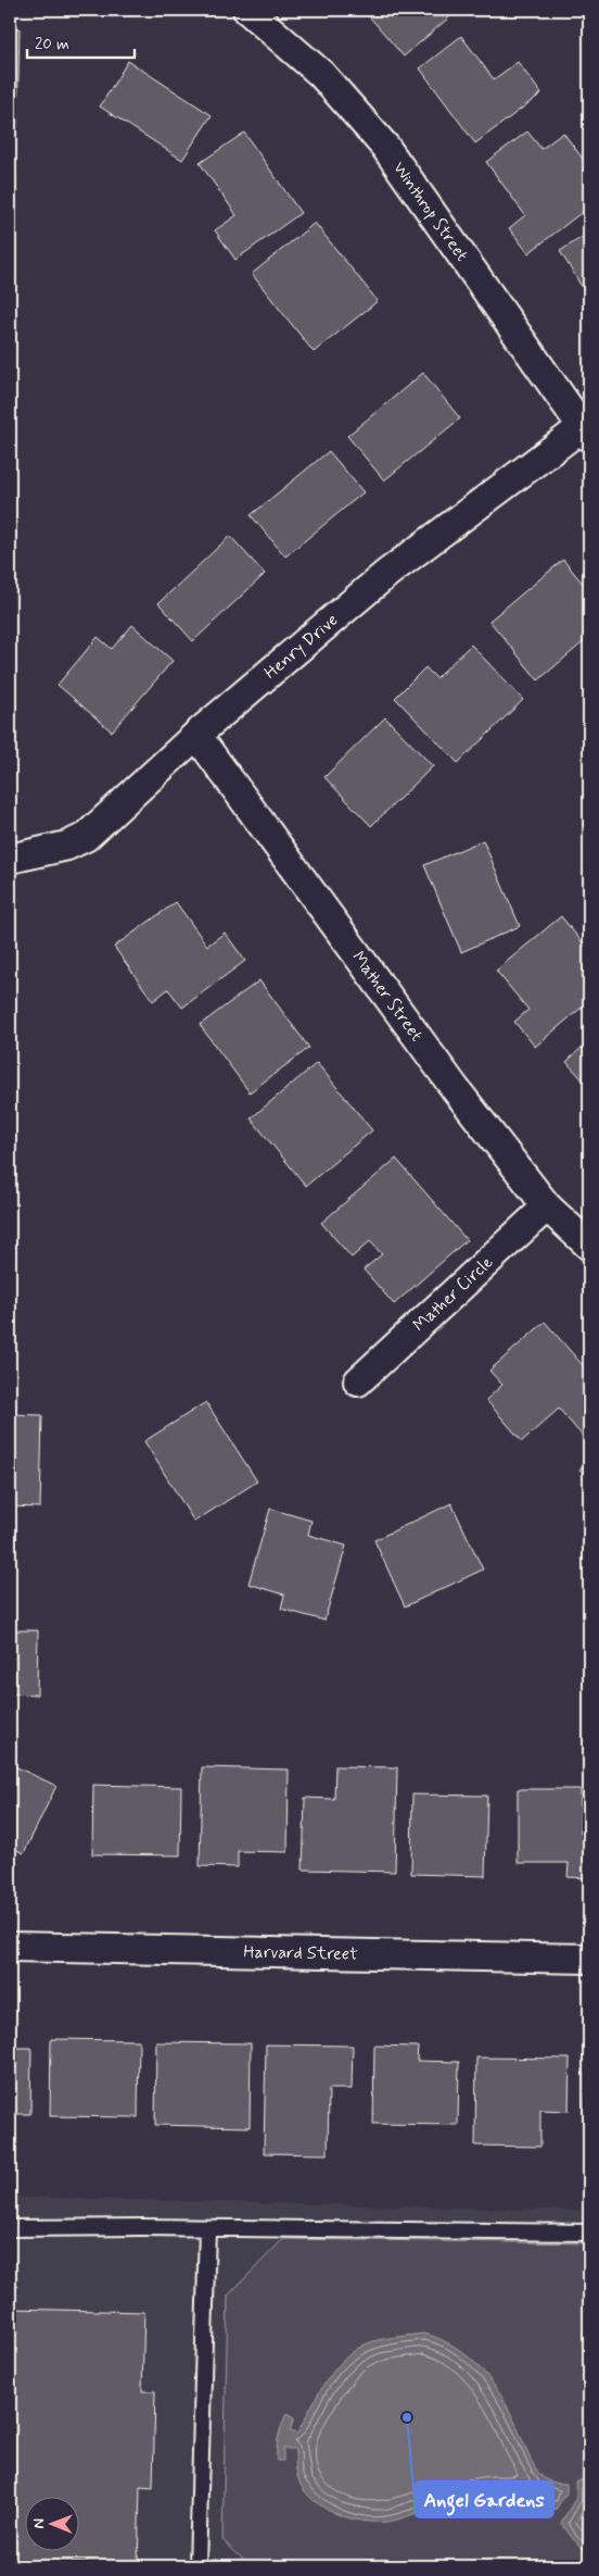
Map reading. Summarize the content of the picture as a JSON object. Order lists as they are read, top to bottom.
{
  "streets": {
    "street": [
      "Winthrop Street",
      "Henry Drive",
      "Mather Street",
      "Mather Circle",
      "Harvard Street"
    ]
  },
  "crossings": [
    ["Winthrop Street", "Henry Drive"],
    ["Henry Drive", "Mather Street"],
    ["Mather Street", "Mather Circle"]
  ],
  "places": ["Angel Gardens"],
  "scale_bar": "20 m",
  "north": "left"
}
